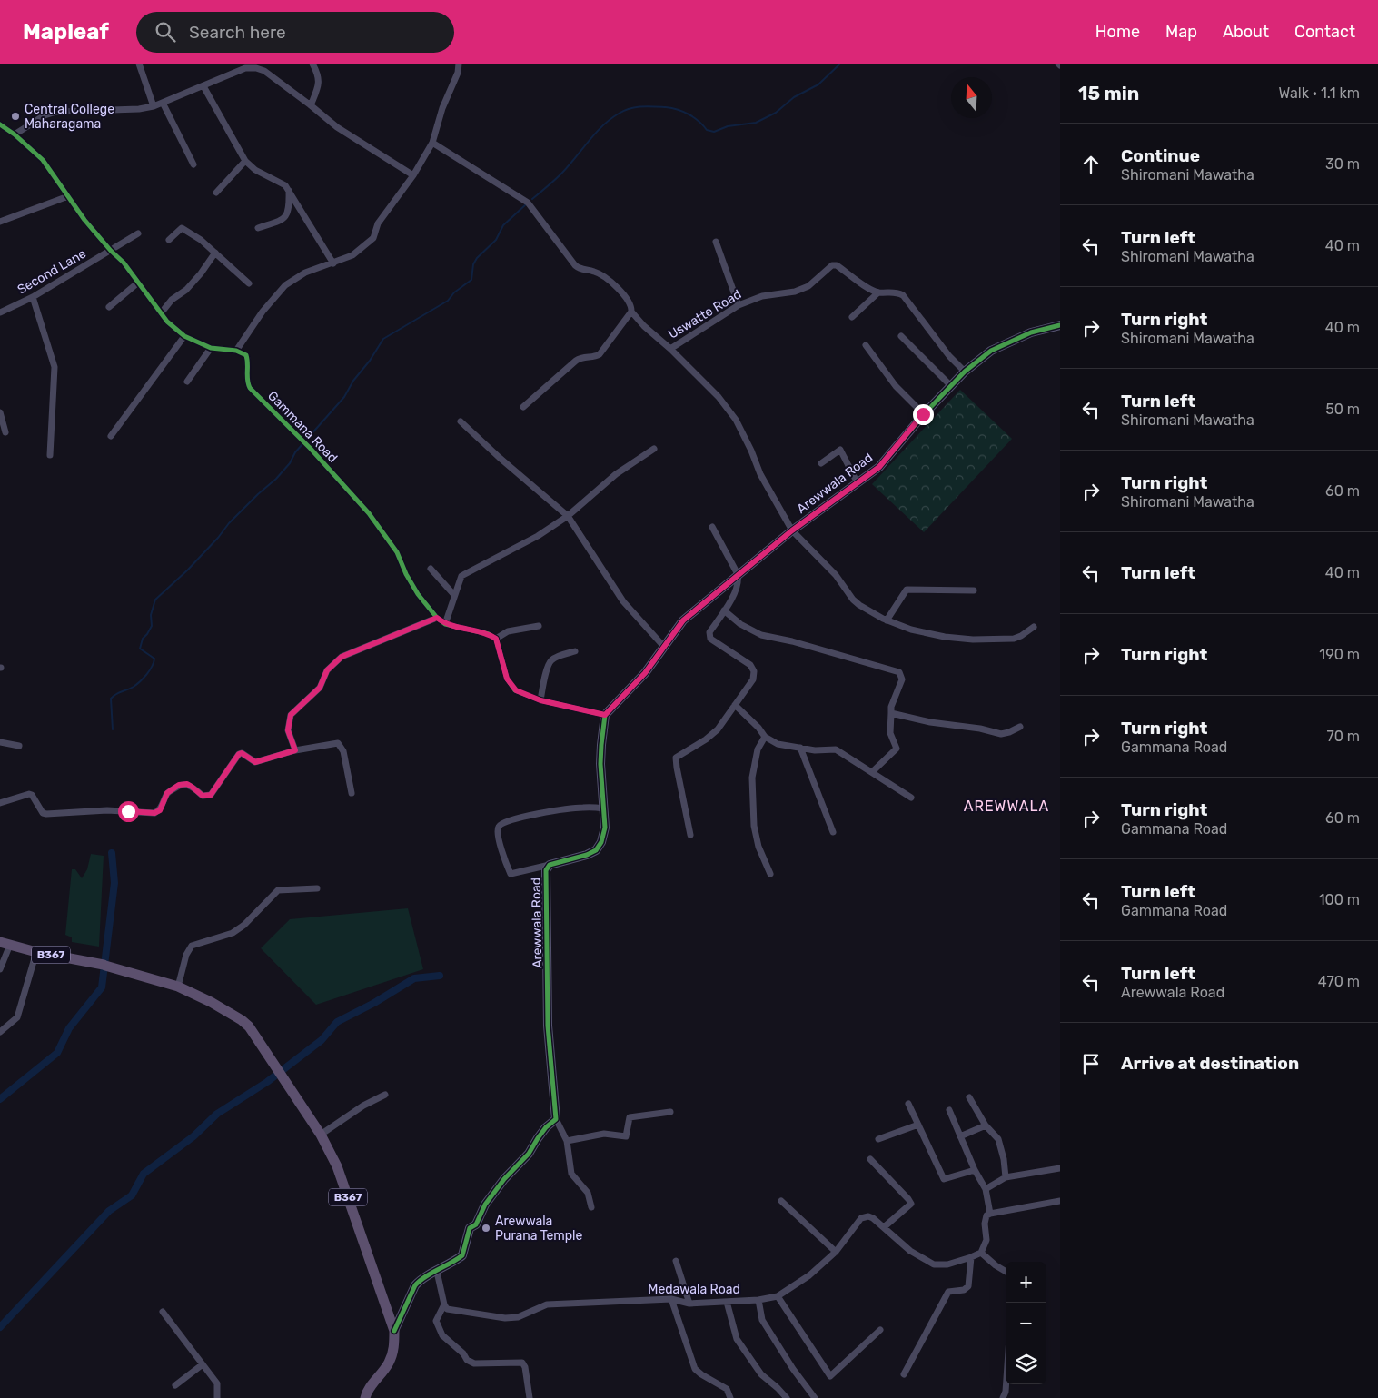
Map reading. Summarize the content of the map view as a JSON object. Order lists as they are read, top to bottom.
{
  "streets": {
    "main road": ["B367"],
    "street": [
      "Second Lane",
      "Uswatte Road",
      "Gammana Road",
      "Arewwala Road",
      "Medawala Road"
    ]
  },
  "crossings": [
    ["Uswatte Road", "Arewwala Road"]
  ],
  "districts": ["AREWWALA"],
  "places": ["Central College Maharagama", "Arewwala Purana Temple"],
  "north": "top",
  "page": {
    "header": "Mapleaf",
    "search": "Search here",
    "nav": [
      "Home",
      "Map",
      "About",
      "Contact"
    ],
    "heading": ["15 min", "Walk · 1.1 km"],
    "list": [
      ["Continue", "Shiromani Mawatha", "30 m"],
      ["Turn left", "Shiromani Mawatha", "40 m"],
      ["Turn right", "Shiromani Mawatha", "40 m"],
      ["Turn left", "Shiromani Mawatha", "50 m"],
      ["Turn right", "Shiromani Mawatha", "60 m"],
      ["Turn left", "40 m"],
      ["Turn right", "190 m"],
      ["Turn right", "Gammana Road", "70 m"],
      ["Turn right", "Gammana Road", "60 m"],
      ["Turn left", "Gammana Road", "100 m"],
      ["Turn left", "Arewwala Road", "470 m"],
      "Arrive at destination"
    ],
    "map_buttons": ["+", "−"]
  }
}
